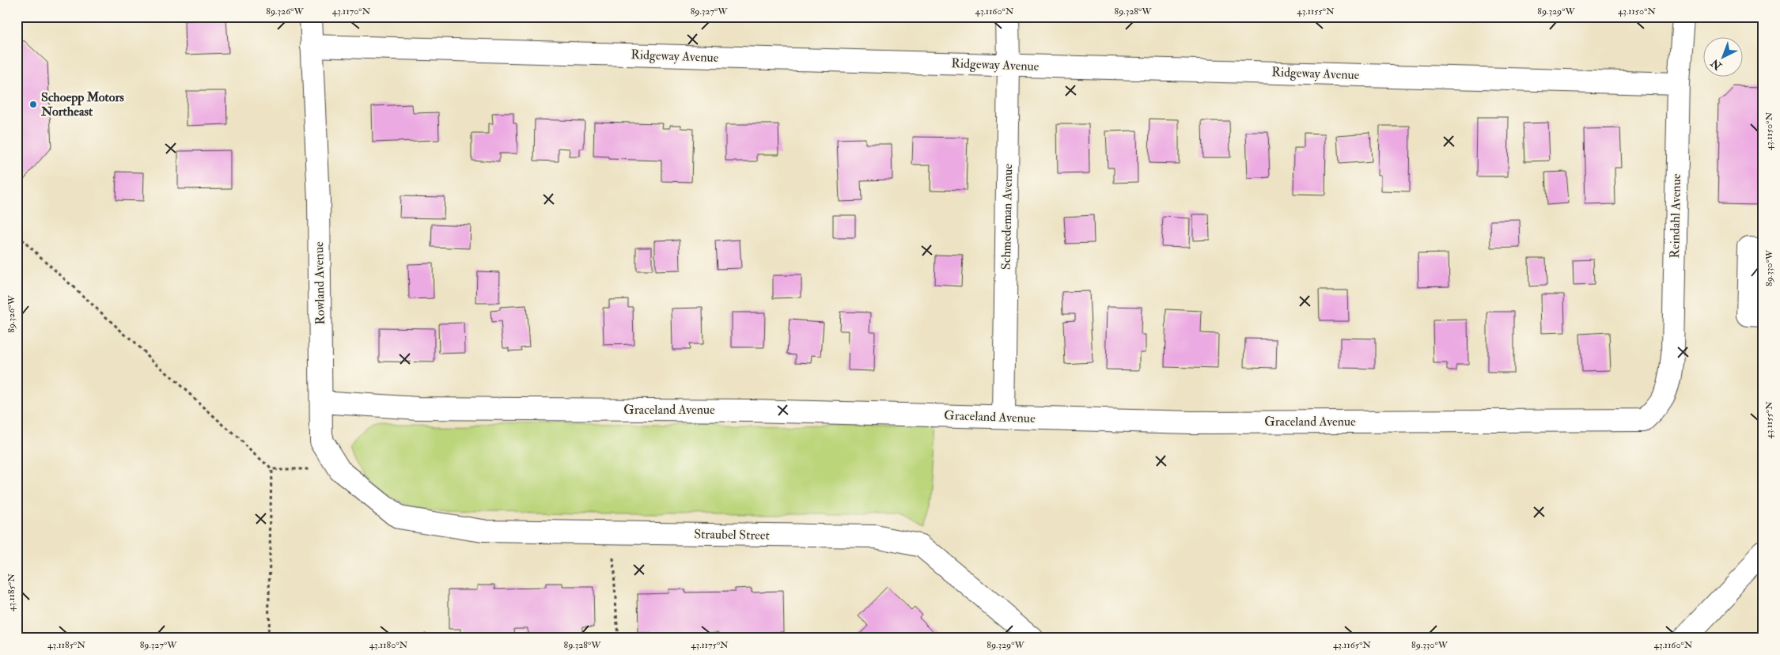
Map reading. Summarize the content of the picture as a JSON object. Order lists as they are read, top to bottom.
{
  "streets": {
    "street": [
      "Ridgeway Avenue",
      "Reindahl Avenue",
      "Schmedeman Avenue",
      "Rowland Avenue",
      "Graceland Avenue",
      "Straubel Street"
    ]
  },
  "crossings": [
    ["Ridgeway Avenue", "Reindahl Avenue"],
    ["Ridgeway Avenue", "Schmedeman Avenue"],
    ["Ridgeway Avenue", "Rowland Avenue"],
    ["Reindahl Avenue", "Graceland Avenue"],
    ["Schmedeman Avenue", "Graceland Avenue"],
    ["Rowland Avenue", "Graceland Avenue"],
    ["Rowland Avenue", "Straubel Street"]
  ],
  "places": ["Schoepp Motors Northeast"],
  "north": "bottom left",
  "coordinates": [
    "89.326°W",
    "43.1170°N",
    "89.327°W",
    "43.1160°N",
    "89.328°W",
    "43.1155°N",
    "89.329°W",
    "43.1150°N",
    "89.330°W",
    "43.1185°N",
    "43.1180°N",
    "43.1175°N",
    "43.1165°N"
  ]
}
